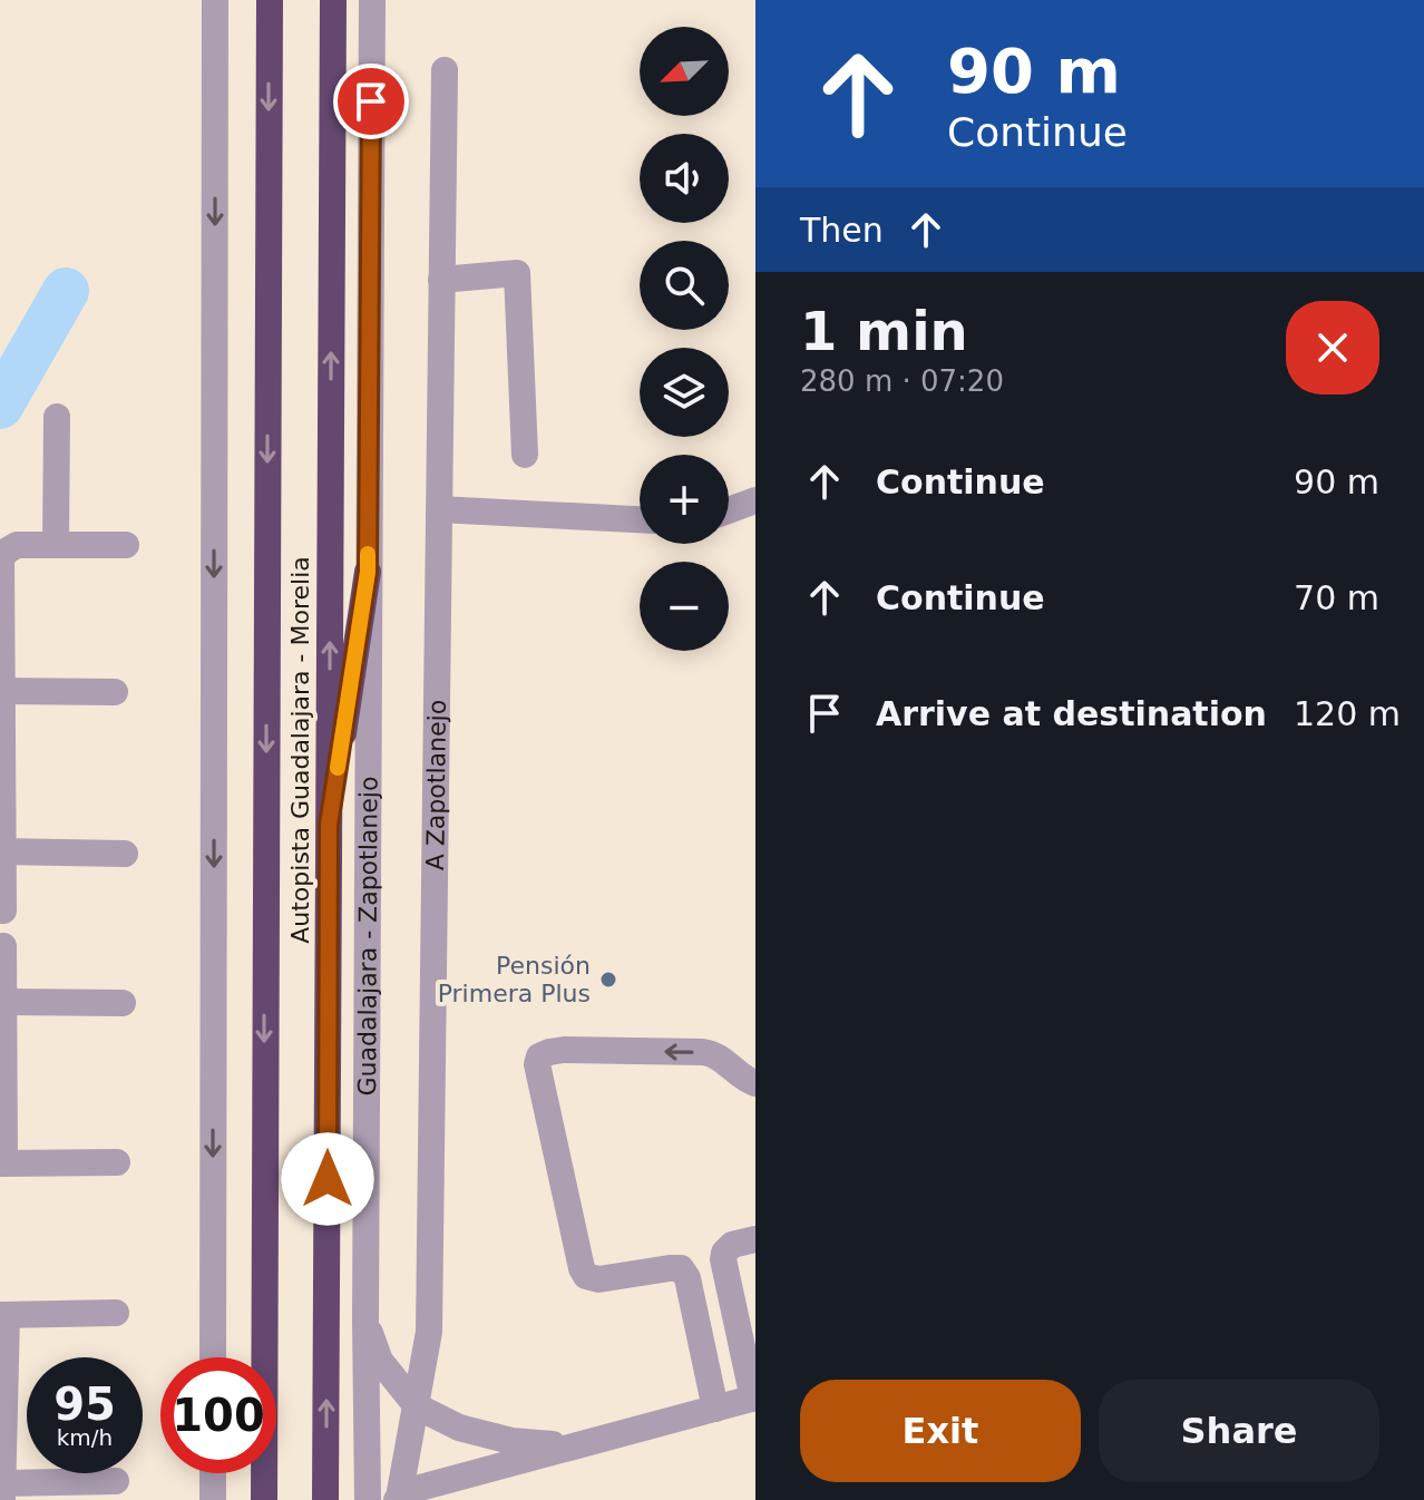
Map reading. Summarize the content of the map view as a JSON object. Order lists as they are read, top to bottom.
{
  "streets": {
    "highway": ["Autopista Guadalajara - Morelia"],
    "street": ["A Zapotlanejo", "Guadalajara - Zapotlanejo"]
  },
  "places": ["Pensión Primera Plus"],
  "north": "bottom left",
  "page": {
    "turn": ["90 m", "Continue"],
    "map_buttons": ["+", "−"],
    "then": "Then",
    "heading": ["1 min", "280 m · 07:20"],
    "list": [
      {
        "name": "Continue",
        "value": "90 m"
      },
      {
        "name": "Continue",
        "value": "70 m"
      },
      {
        "name": "Arrive at destination",
        "value": "120 m"
      }
    ],
    "speed": "95 km/h",
    "limit": "100",
    "buttons": ["Exit", "Share"]
  }
}
